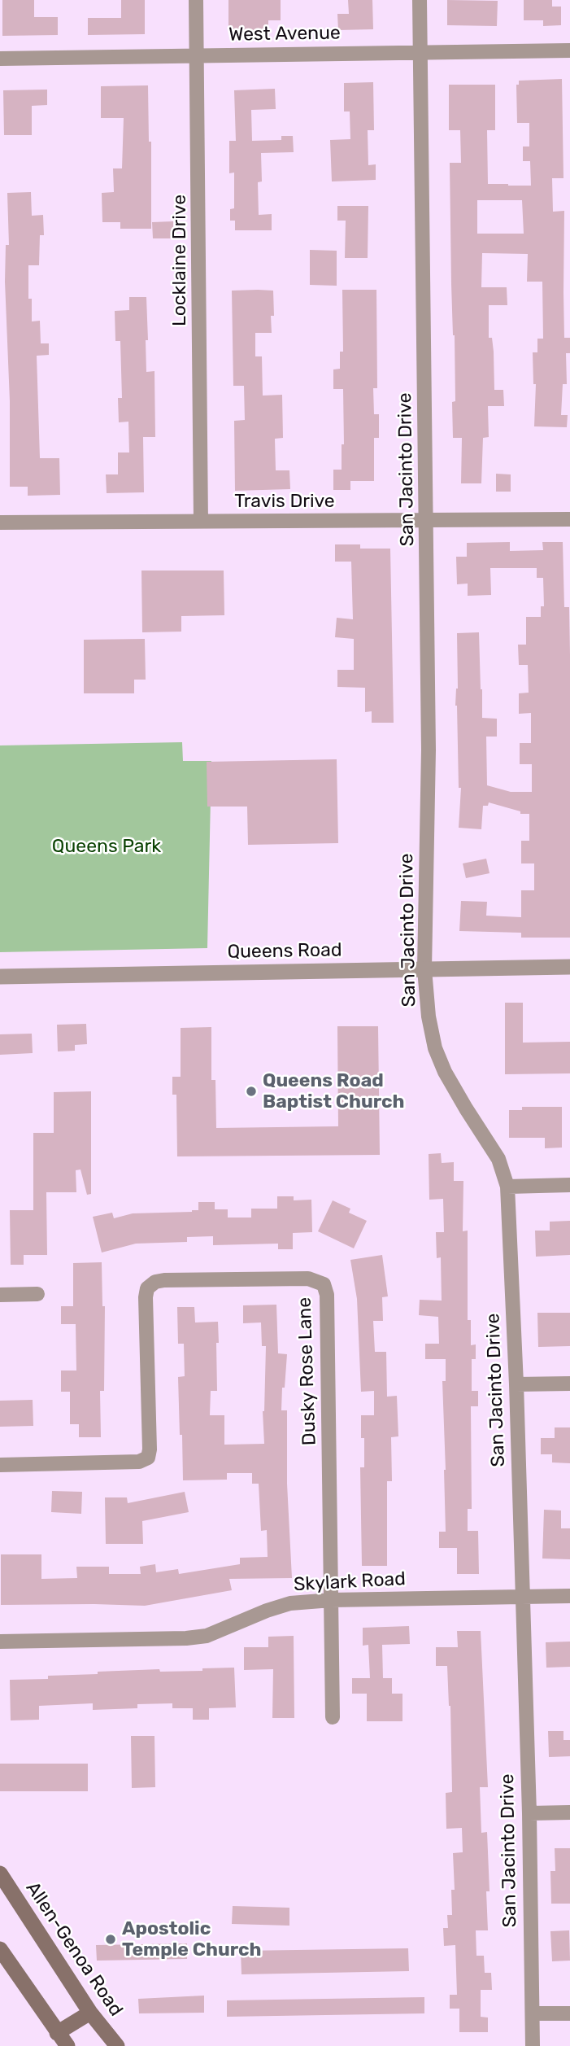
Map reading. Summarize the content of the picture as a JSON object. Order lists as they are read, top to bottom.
{
  "streets": {
    "main road": ["Allen-Genoa Road"],
    "street": [
      "West Avenue",
      "Locklaine Drive",
      "San Jacinto Drive",
      "Travis Drive",
      "Queens Road",
      "Dusky Rose Lane",
      "Skylark Road"
    ]
  },
  "crossings": [
    ["West Avenue", "Locklaine Drive"],
    ["West Avenue", "San Jacinto Drive"],
    ["Locklaine Drive", "Travis Drive"],
    ["San Jacinto Drive", "Travis Drive"],
    ["San Jacinto Drive", "Queens Road"],
    ["San Jacinto Drive", "Skylark Road"],
    ["Dusky Rose Lane", "Skylark Road"]
  ],
  "parks": ["Queens Park"],
  "places": ["Queens Road Baptist Church", "Apostolic Temple Church"]
}
